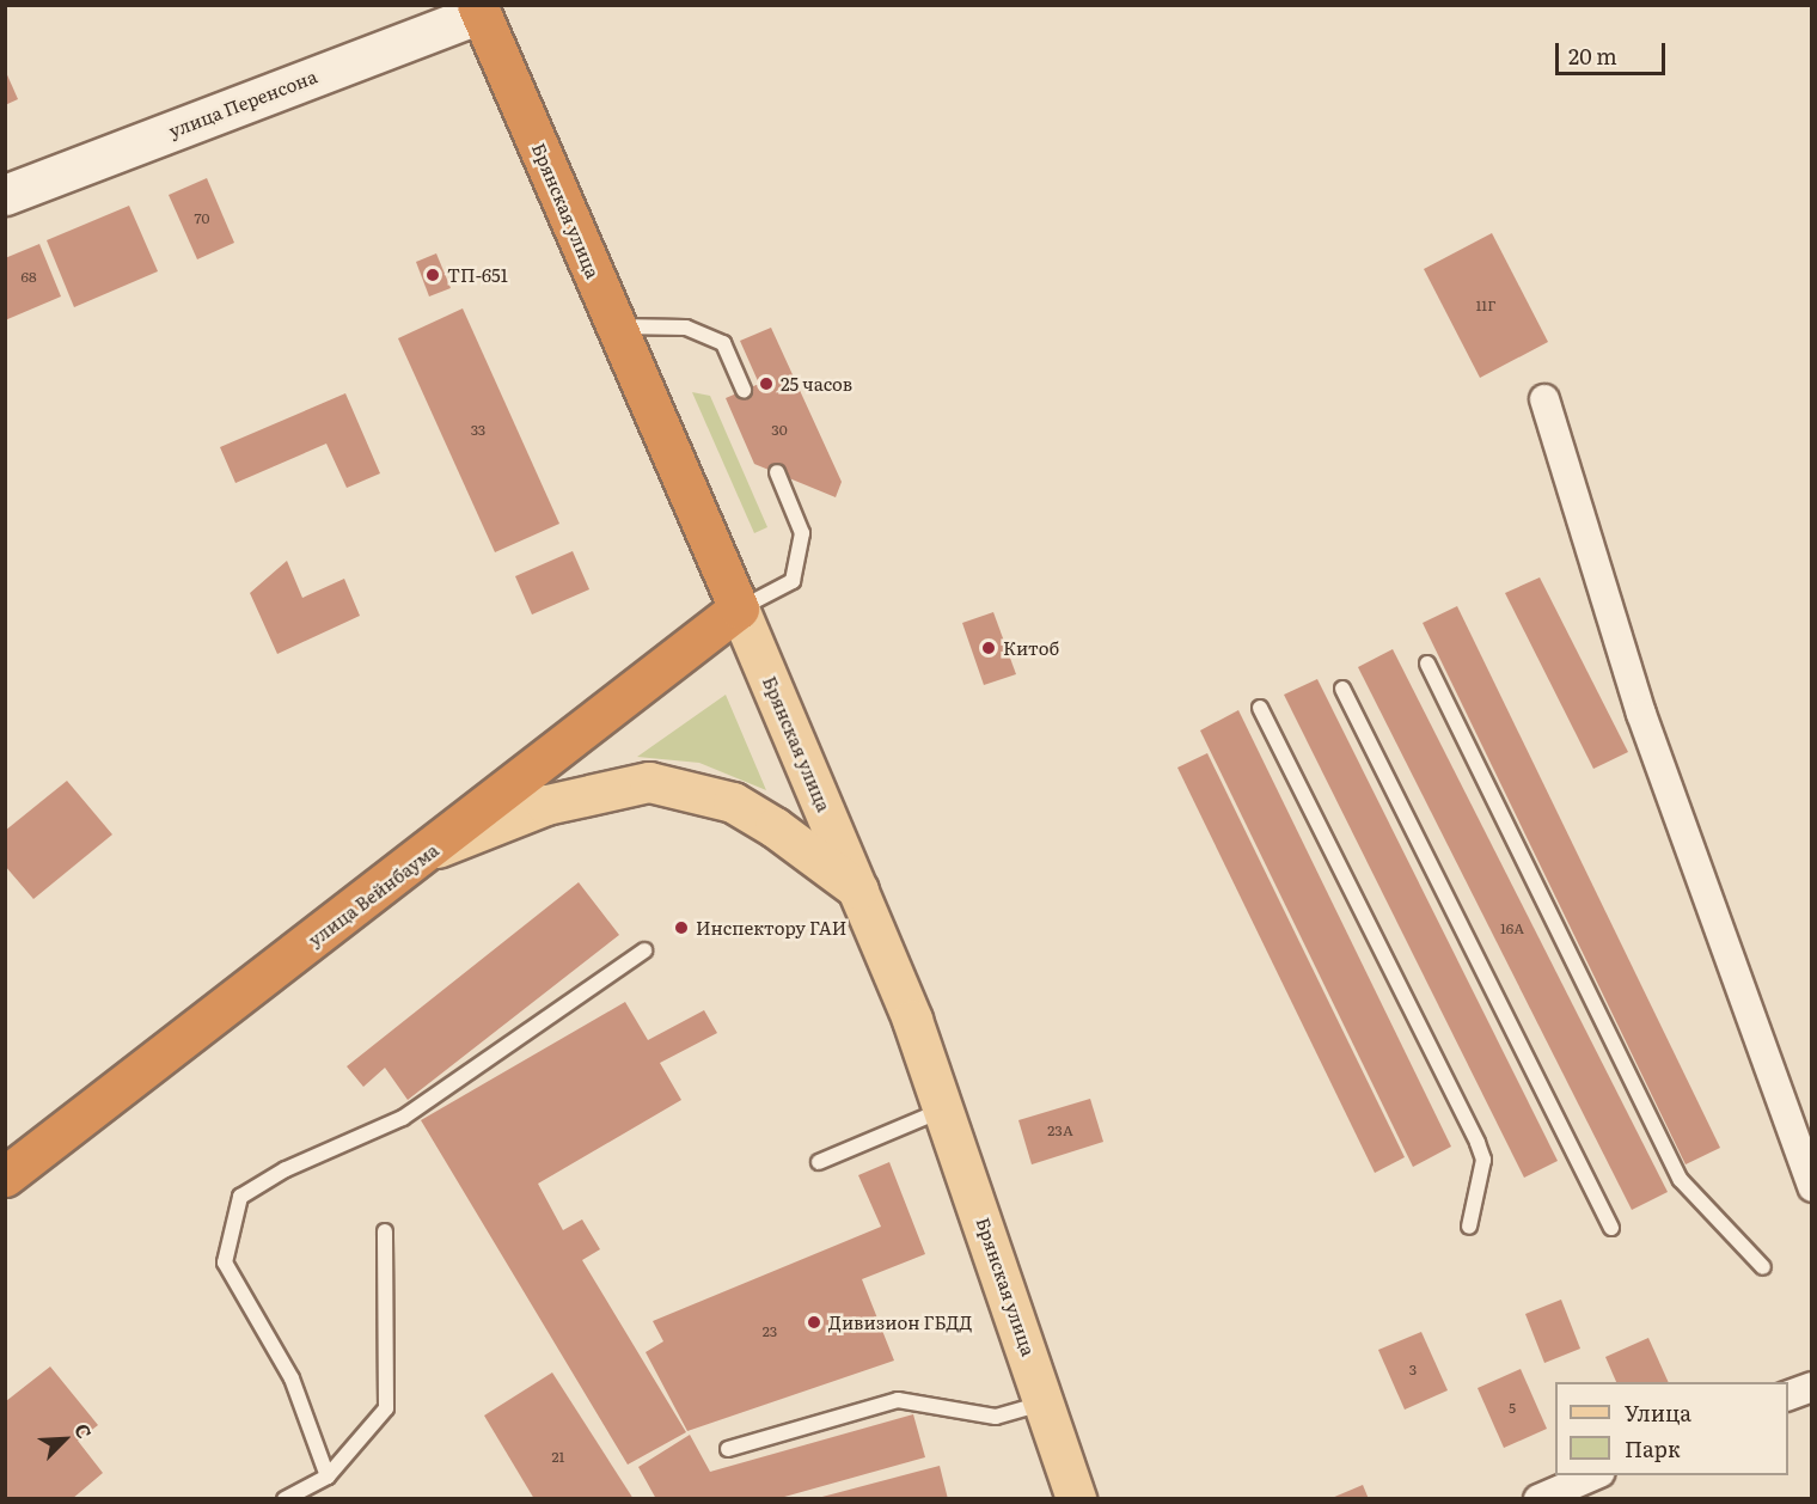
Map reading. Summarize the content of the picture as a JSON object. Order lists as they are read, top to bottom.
{
  "streets": {
    "highway": ["Брянская улица", "улица Вейнбаума"],
    "street": ["улица Перенсона"]
  },
  "crossings": [
    ["улица Перенсона", "Брянская улица"],
    ["Брянская улица", "улица Вейнбаума"]
  ],
  "places": [
    "ТП-651",
    "25 часов",
    "Китоб",
    "Инспектору ГАИ",
    "Дивизион ГБДД"
  ],
  "house_numbers": [
    "70",
    "68",
    "11Г",
    "33",
    "30",
    "16А",
    "23А",
    "23",
    "3",
    "5",
    "21"
  ],
  "legend": ["Улица", "Парк"],
  "scale_bar": "20 m",
  "north": "top right"
}
